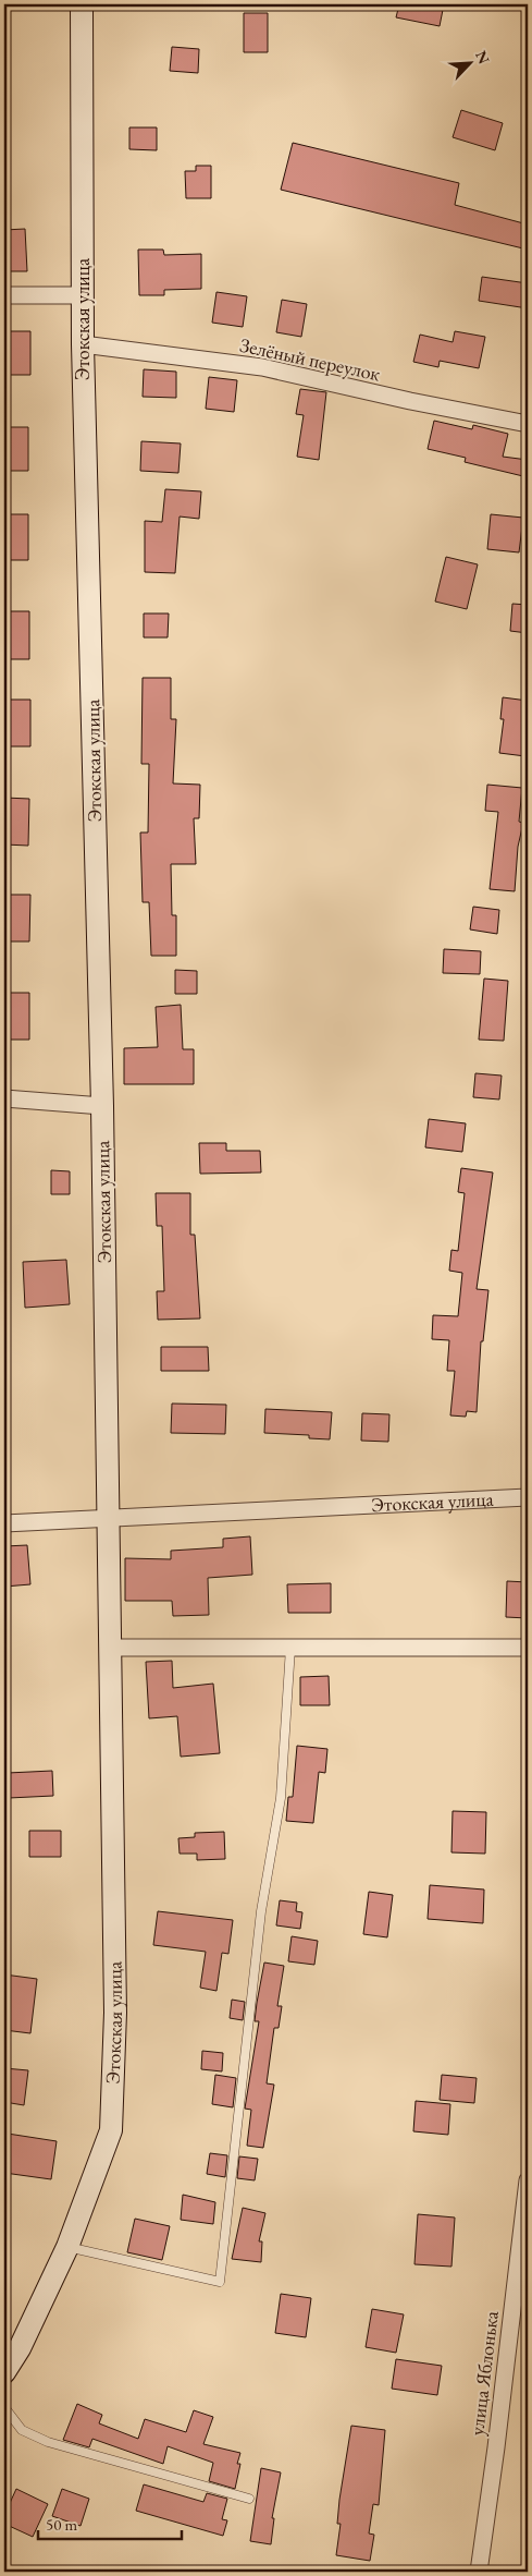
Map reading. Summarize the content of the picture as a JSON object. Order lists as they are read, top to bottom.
{
  "streets": {
    "main road": ["Этокская улица"],
    "street": ["Зелёный переулок", "улица Яблонька"]
  },
  "crossings": [
    ["Этокская улица", "Зелёный переулок"]
  ],
  "scale_bar": "50 m",
  "north": "top right"
}
